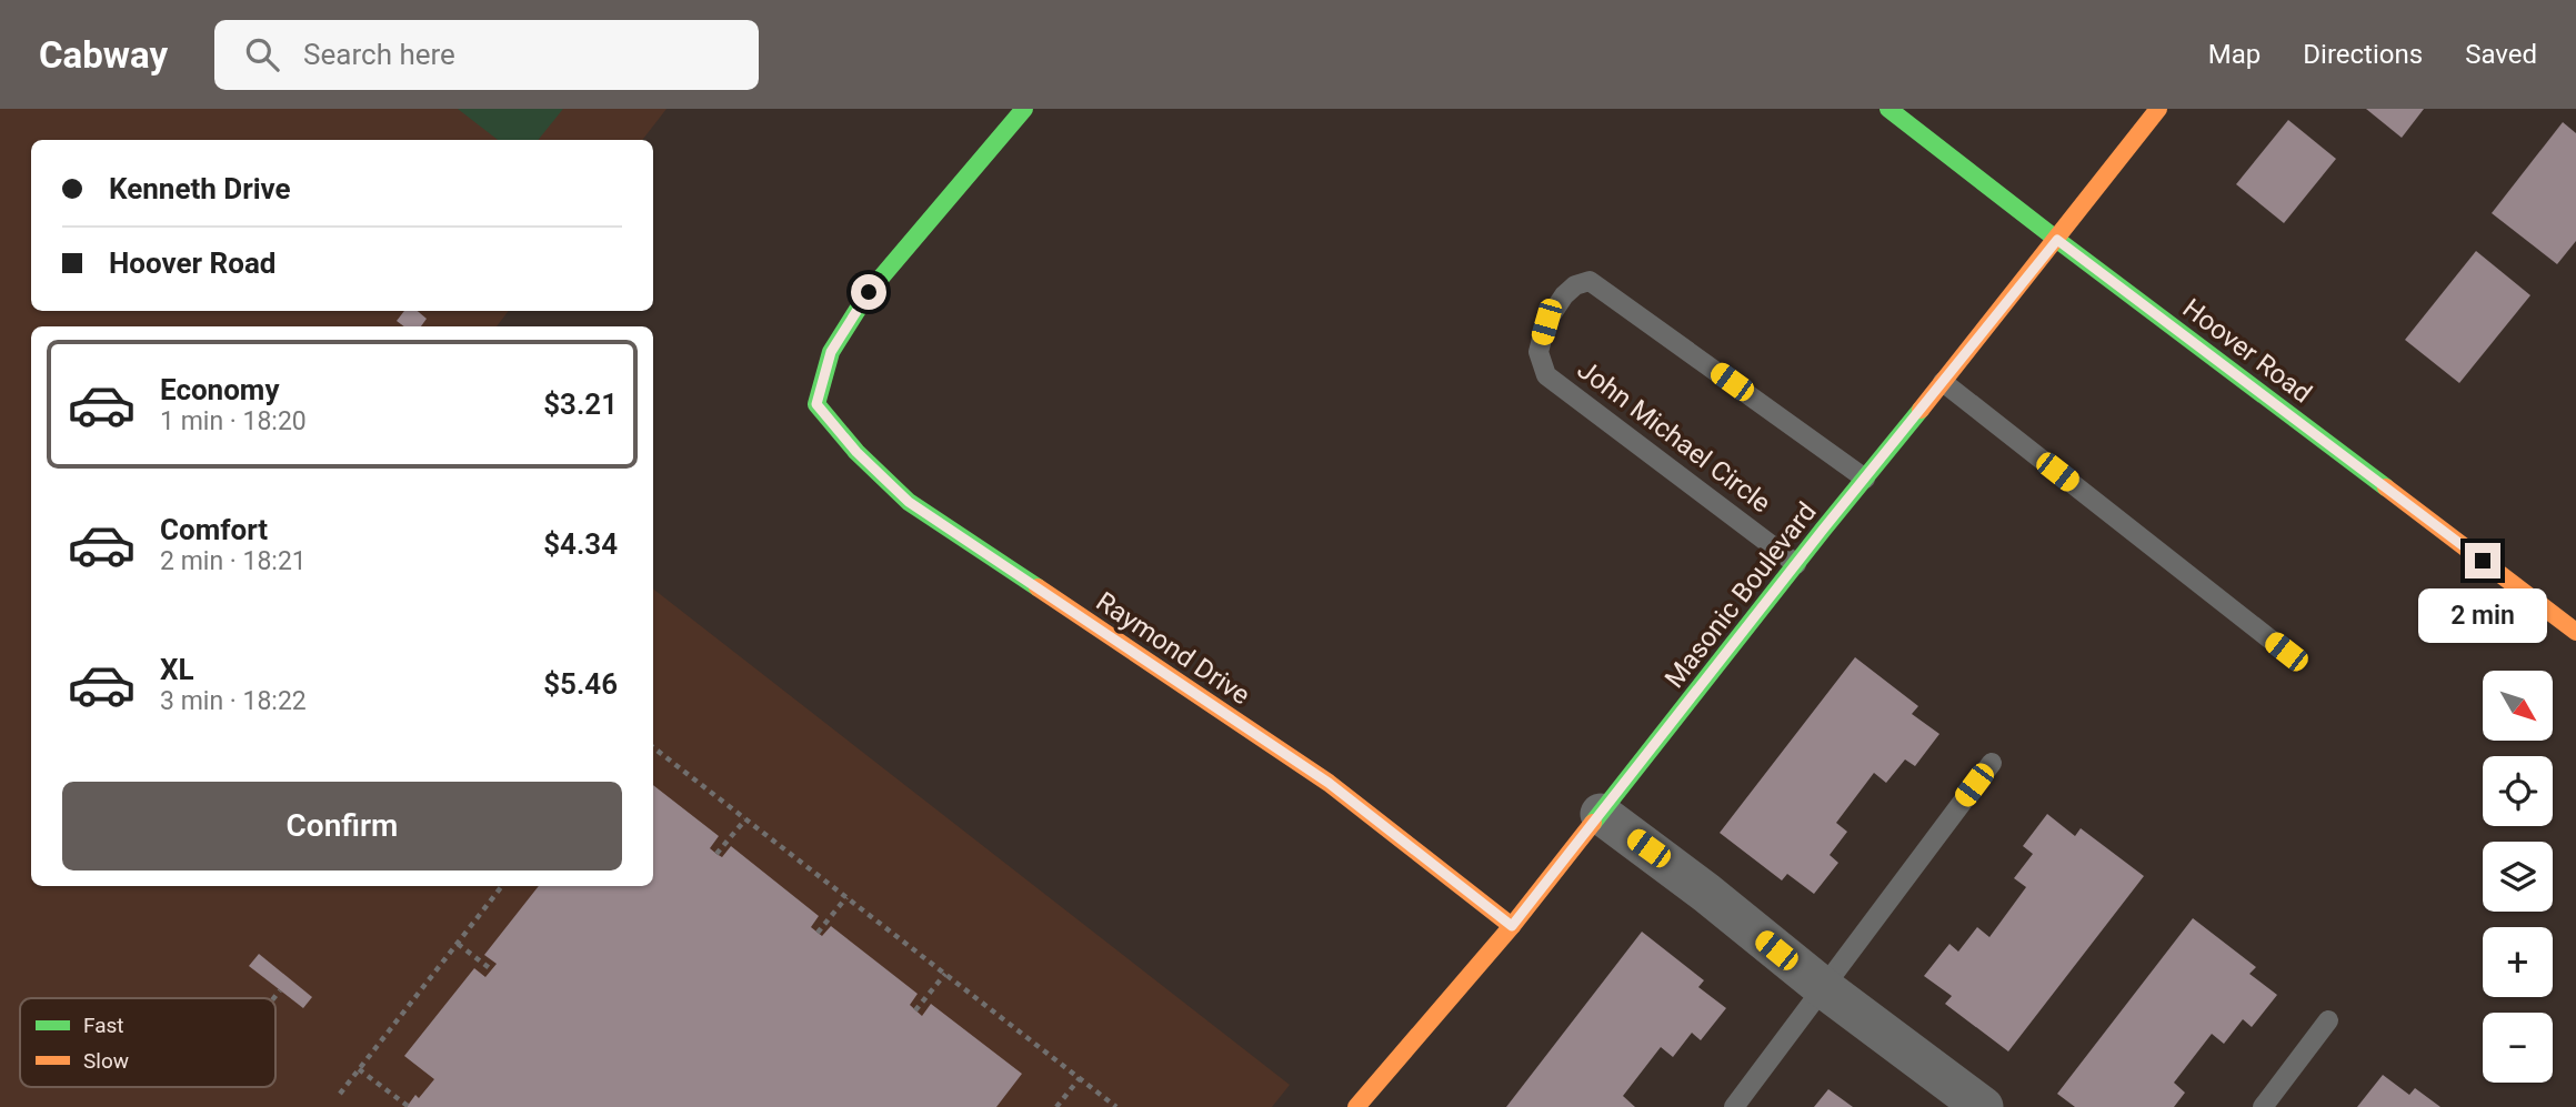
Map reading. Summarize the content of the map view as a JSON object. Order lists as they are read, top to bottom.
{
  "streets": {
    "street": ["Hoover Road", "Masonic Boulevard", "Raymond Drive"],
    "lane": ["John Michael Circle"]
  },
  "crossings": [
    ["Hoover Road", "Masonic Boulevard"],
    ["John Michael Circle", "Masonic Boulevard"],
    ["Masonic Boulevard", "Raymond Drive"]
  ],
  "legend": ["Fast", "Slow"],
  "north": "bottom right",
  "page": {
    "header": "Cabway",
    "search": "Search here",
    "nav": ["Map", "Directions", "Saved"],
    "banner": ["Kenneth Drive", "Hoover Road"],
    "list": [
      {
        "name": "Economy",
        "note": "1 min · 18:20",
        "value": "$3.21"
      },
      {
        "name": "Comfort",
        "note": "2 min · 18:21",
        "value": "$4.34"
      },
      {
        "name": "XL",
        "note": "3 min · 18:22",
        "value": "$5.46"
      }
    ],
    "bubble": "2 min",
    "map_buttons": ["+", "−"],
    "buttons": "Confirm"
  }
}
